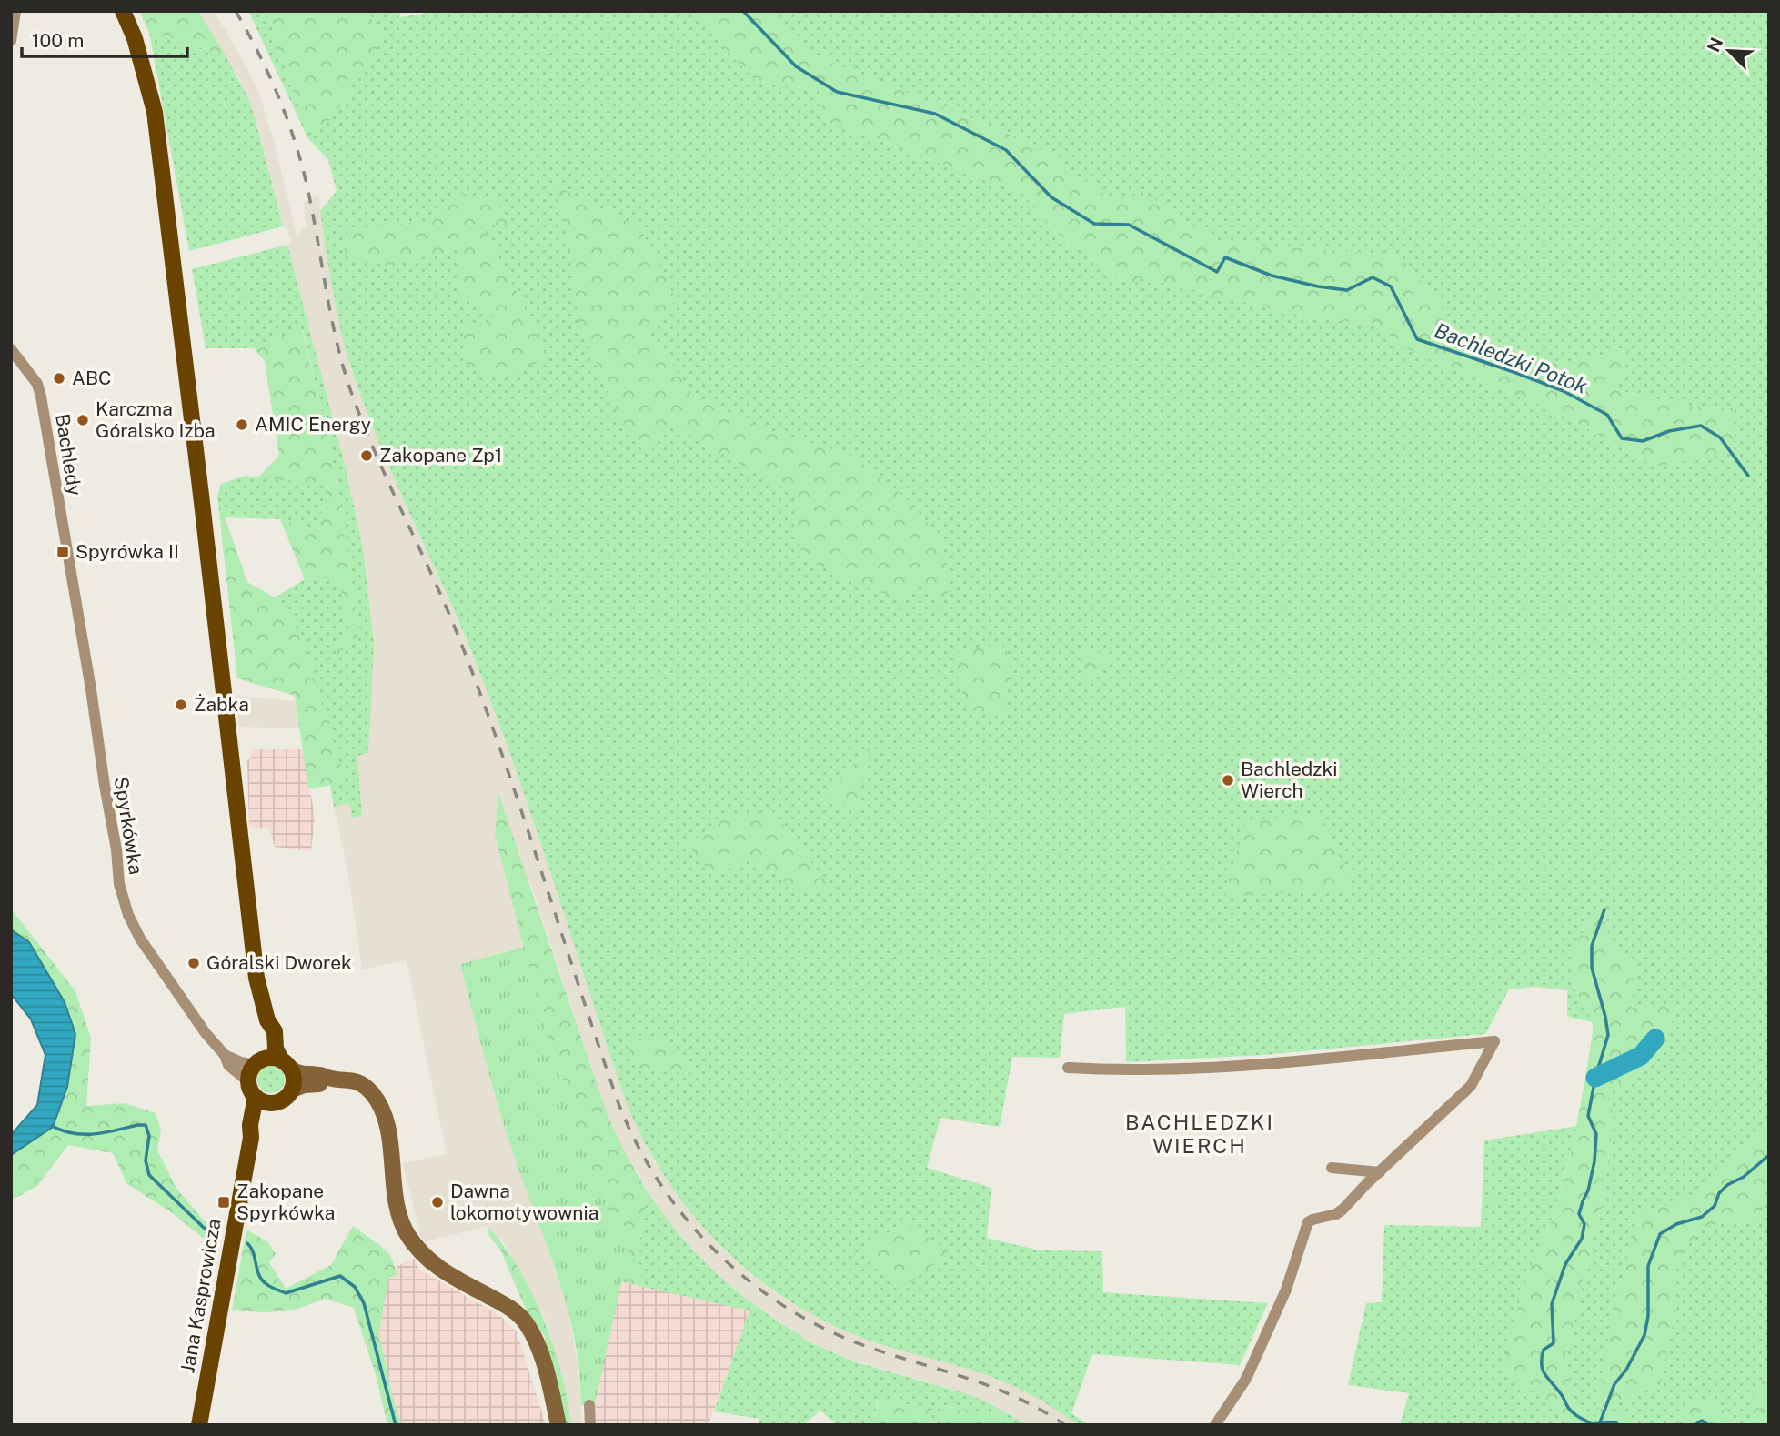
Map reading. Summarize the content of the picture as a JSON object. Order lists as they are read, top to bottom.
{
  "streets": {
    "main road": ["Jana Kasprowicza"],
    "street": ["Bachledy", "Spyrkówka"]
  },
  "crossings": [
    ["Bachledy", "Spyrkówka"],
    ["Spyrkówka", "Jana Kasprowicza"]
  ],
  "districts": ["BACHLEDZKI WIERCH"],
  "water": ["Bachledzki Potok"],
  "places": {
    "other": [
      "ABC",
      "Karczma Góralsko Izba",
      "AMIC Energy",
      "Zakopane Zp1",
      "Żabka",
      "Bachledzki Wierch",
      "Góralski Dworek",
      "Dawna lokomotywownia"
    ],
    "transit": ["Spyrówka II", "Zakopane Spyrkówka"]
  },
  "scale_bar": "100 m",
  "north": "top left"
}
